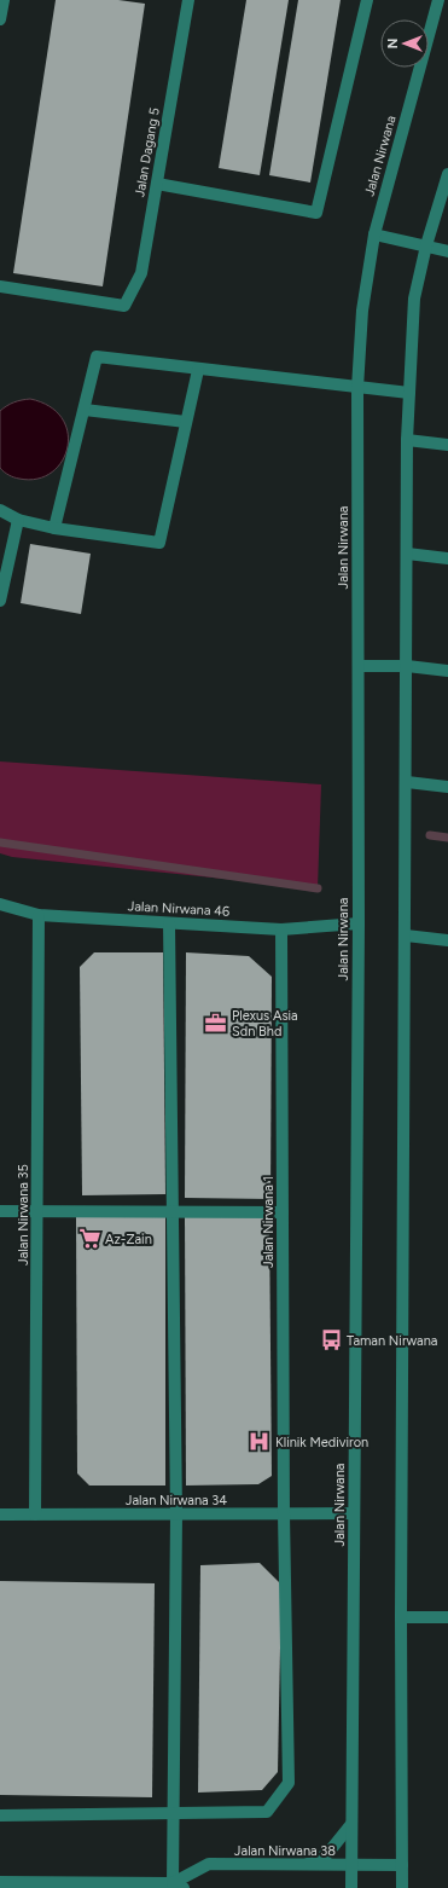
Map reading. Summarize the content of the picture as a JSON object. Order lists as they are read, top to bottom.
{
  "streets": {
    "street": [
      "Jalan Dagang 5",
      "Jalan Nirwana",
      "Jalan Nirwana 46",
      "Jalan Nirwana 35",
      "Jalan Nirwana 1",
      "Jalan Nirwana 34",
      "Jalan Nirwana 38"
    ]
  },
  "crossings": [
    ["Jalan Nirwana", "Jalan Nirwana 46"],
    ["Jalan Nirwana", "Jalan Nirwana 34"],
    ["Jalan Nirwana", "Jalan Nirwana 38"],
    ["Jalan Nirwana 46", "Jalan Nirwana 35"],
    ["Jalan Nirwana 46", "Jalan Nirwana 1"],
    ["Jalan Nirwana 35", "Jalan Nirwana 34"],
    ["Jalan Nirwana 1", "Jalan Nirwana 34"]
  ],
  "places": {
    "office": ["Plexus Asia Sdn Bhd"],
    "supermarket": ["Az-Zain"],
    "bus stop": ["Taman Nirwana"],
    "hospital": ["Klinik Mediviron"]
  },
  "north": "left"
}
